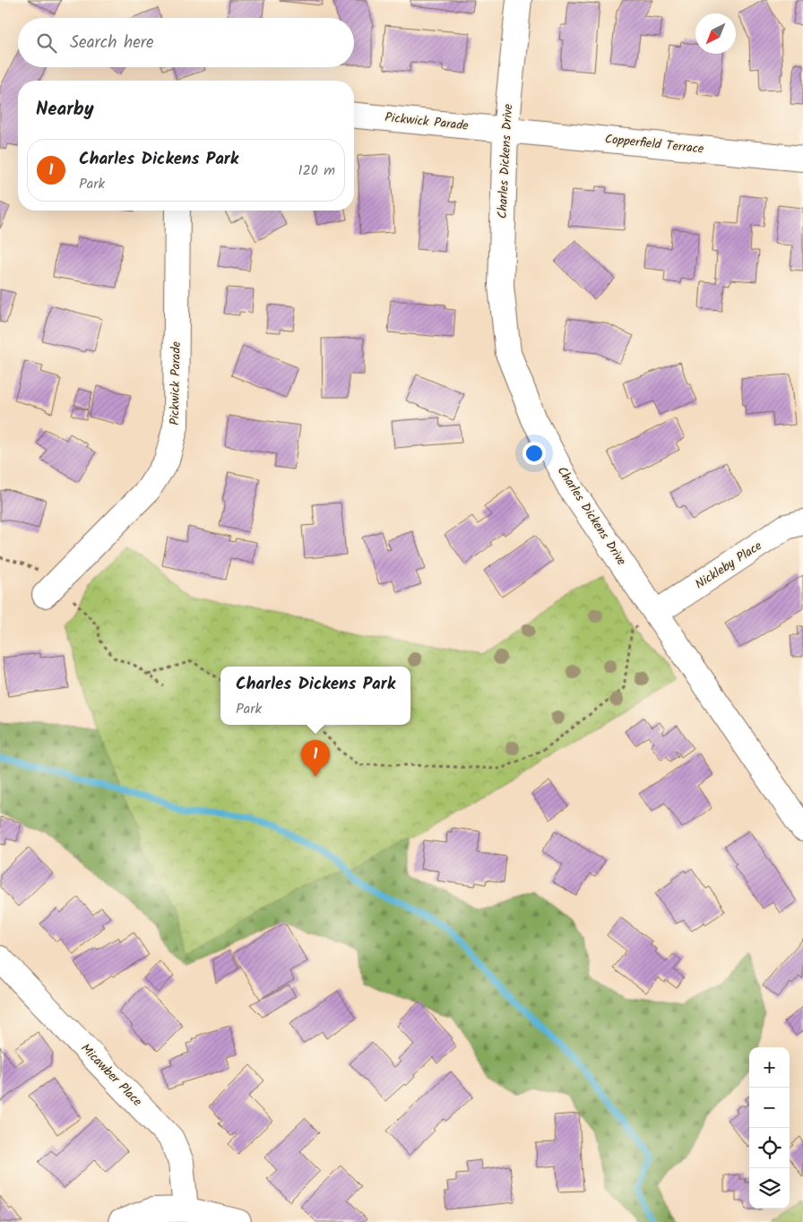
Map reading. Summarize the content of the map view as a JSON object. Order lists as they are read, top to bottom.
{
  "streets": {
    "street": [
      "Pickwick Parade",
      "Copperfield Terrace",
      "Charles Dickens Drive",
      "Nickleby Place",
      "Micawber Place"
    ]
  },
  "crossings": [
    ["Pickwick Parade", "Copperfield Terrace"],
    ["Pickwick Parade", "Charles Dickens Drive"],
    ["Copperfield Terrace", "Charles Dickens Drive"],
    ["Charles Dickens Drive", "Nickleby Place"]
  ],
  "north": "bottom left",
  "page": {
    "search": "Search here",
    "heading": "Nearby",
    "list": [
      {
        "mark": "1",
        "name": "Charles Dickens Park",
        "note": "Park",
        "value": "120 m"
      }
    ],
    "popup": ["Charles Dickens Park", "Park"],
    "pins": "1",
    "map_buttons": ["+", "−"]
  }
}
